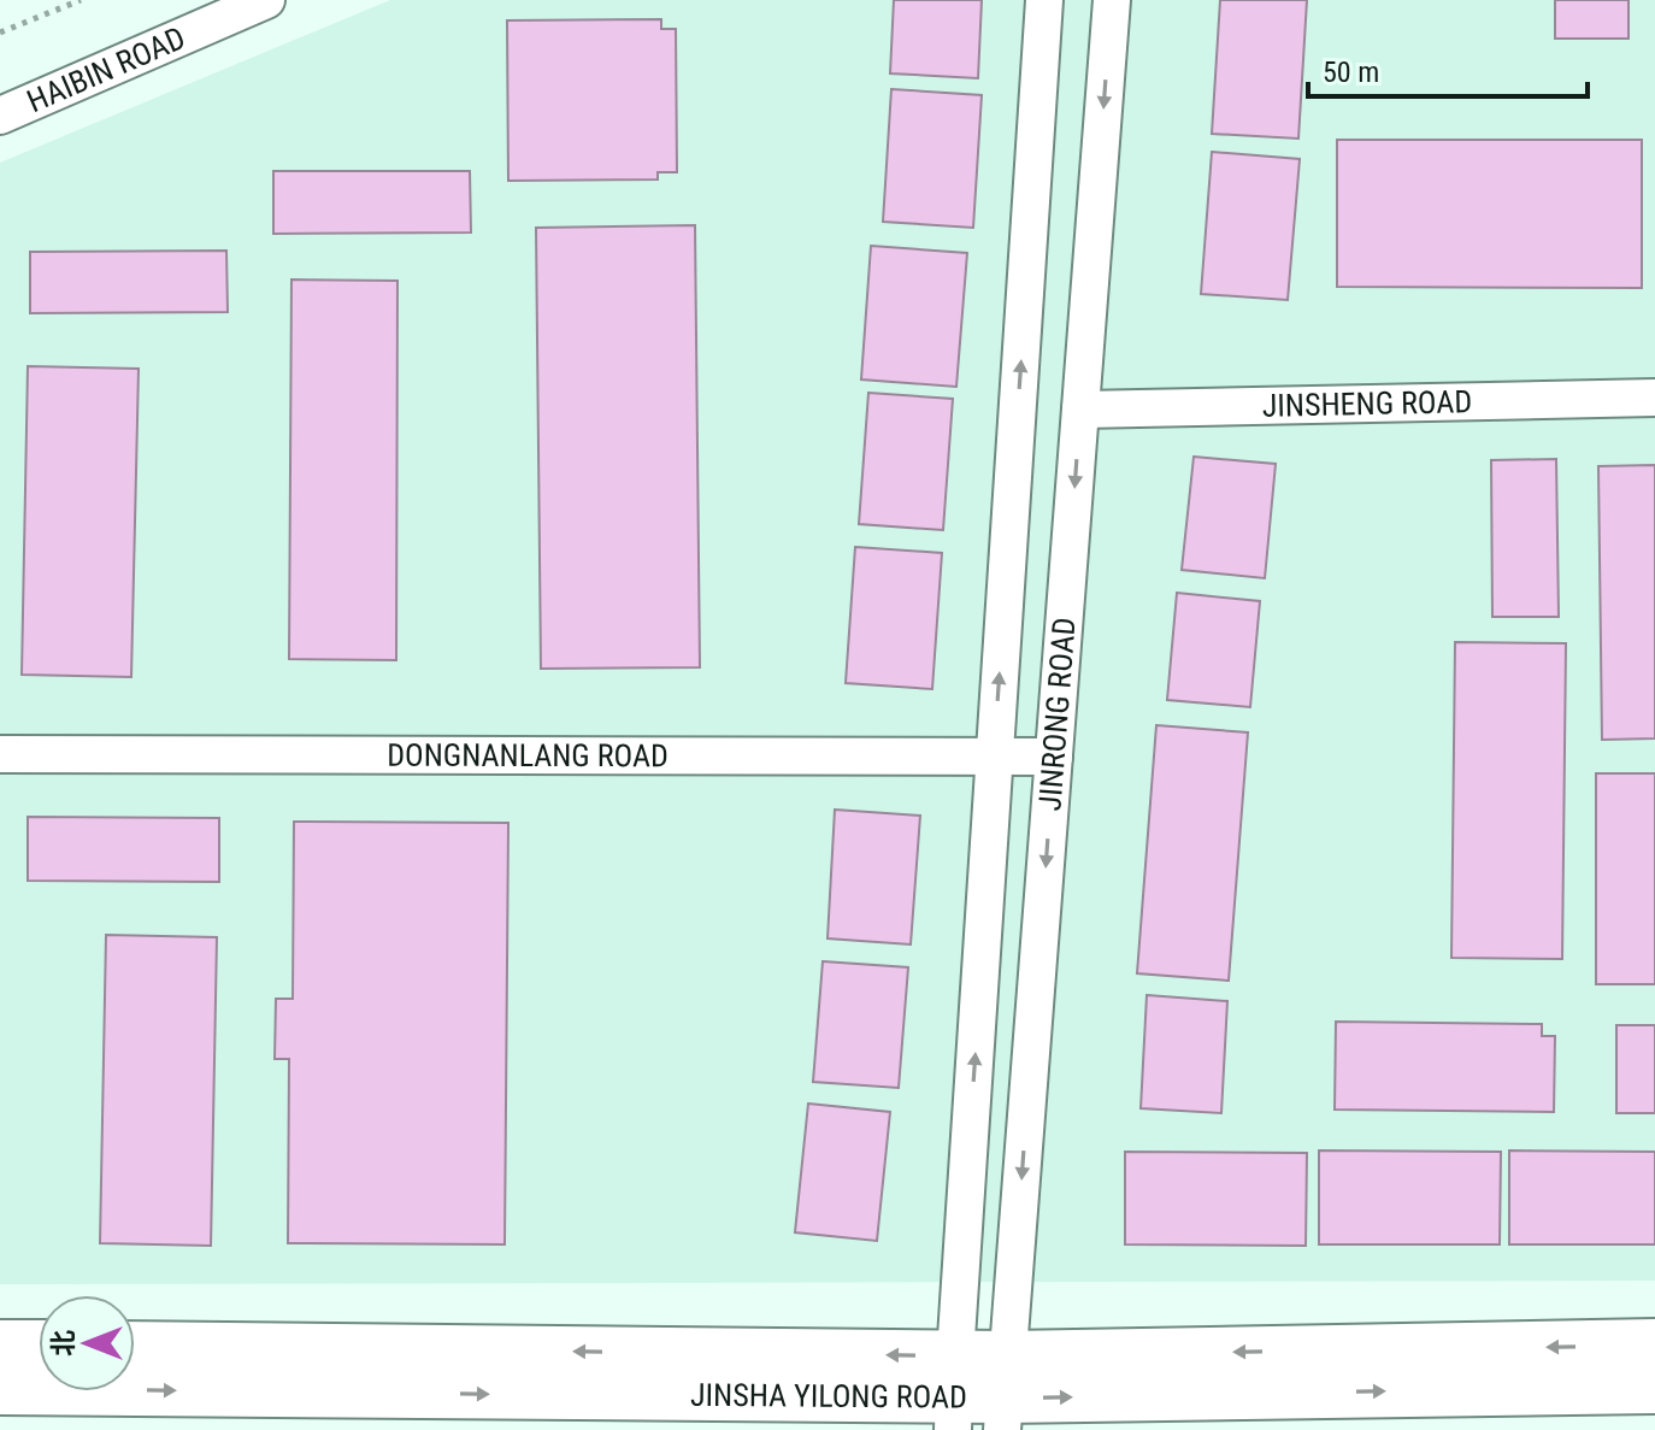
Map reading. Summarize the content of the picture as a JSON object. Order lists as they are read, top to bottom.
{
  "streets": {
    "street": [
      "HAIBIN ROAD",
      "JINSHENG ROAD",
      "JINRONG ROAD",
      "DONGNANLANG ROAD",
      "JINSHA YILONG ROAD"
    ]
  },
  "crossings": [
    ["JINSHENG ROAD", "JINRONG ROAD"],
    ["JINRONG ROAD", "DONGNANLANG ROAD"],
    ["JINRONG ROAD", "JINSHA YILONG ROAD"]
  ],
  "scale_bar": "50 m",
  "north": "left"
}
